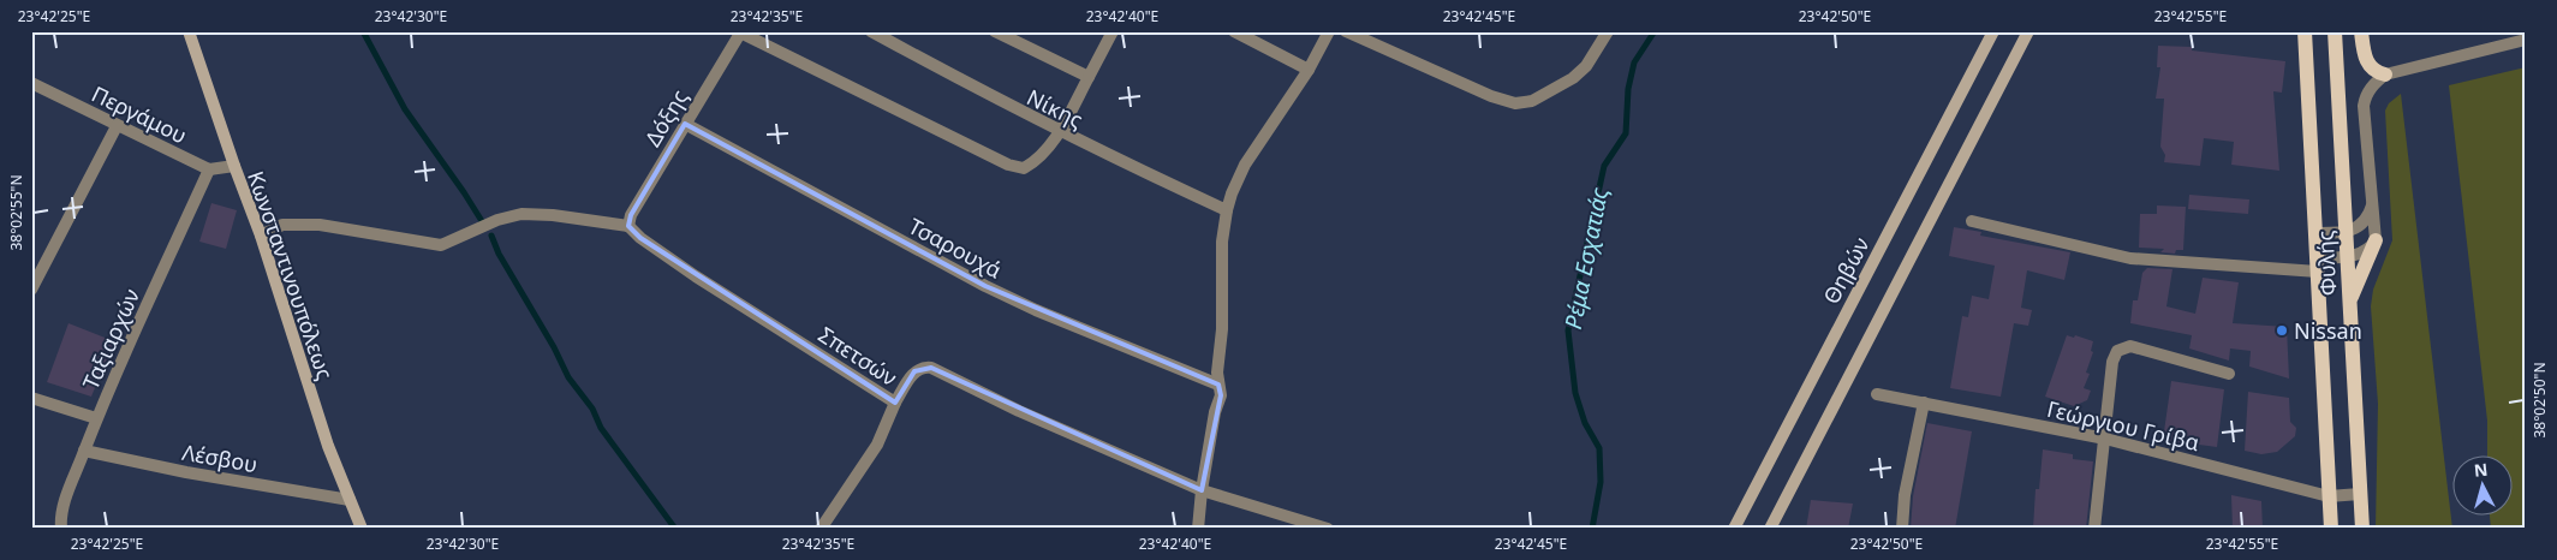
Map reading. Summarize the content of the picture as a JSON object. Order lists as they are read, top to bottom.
{
  "streets": {
    "main road": ["Φυλής", "Θηβών", "Κωνσταντινουπόλεως"],
    "street": [
      "Νίκης",
      "Περγάμου",
      "Δόξης",
      "Τσαρουχά",
      "Ταξιαρχών",
      "Σπετσών",
      "Γεώργιου Γρίβα",
      "Λέσβου"
    ]
  },
  "crossings": [
    ["Περγάμου", "Ταξιαρχών"],
    ["Δόξης", "Τσαρουχά"],
    ["Δόξης", "Σπετσών"],
    ["Φυλής", "Γεώργιου Γρίβα"],
    ["Κωνσταντινουπόλεως", "Λέσβου"],
    ["Ταξιαρχών", "Λέσβου"]
  ],
  "water": ["Ρέμα Εσχατιάς"],
  "places": ["Nissan"],
  "north": "top",
  "coordinates": [
    "23°42'25\"E",
    "23°42'30\"E",
    "23°42'35\"E",
    "23°42'40\"E",
    "23°42'45\"E",
    "23°42'50\"E",
    "23°42'55\"E",
    "38°02'55\"N",
    "38°02'50\"N"
  ]
}
